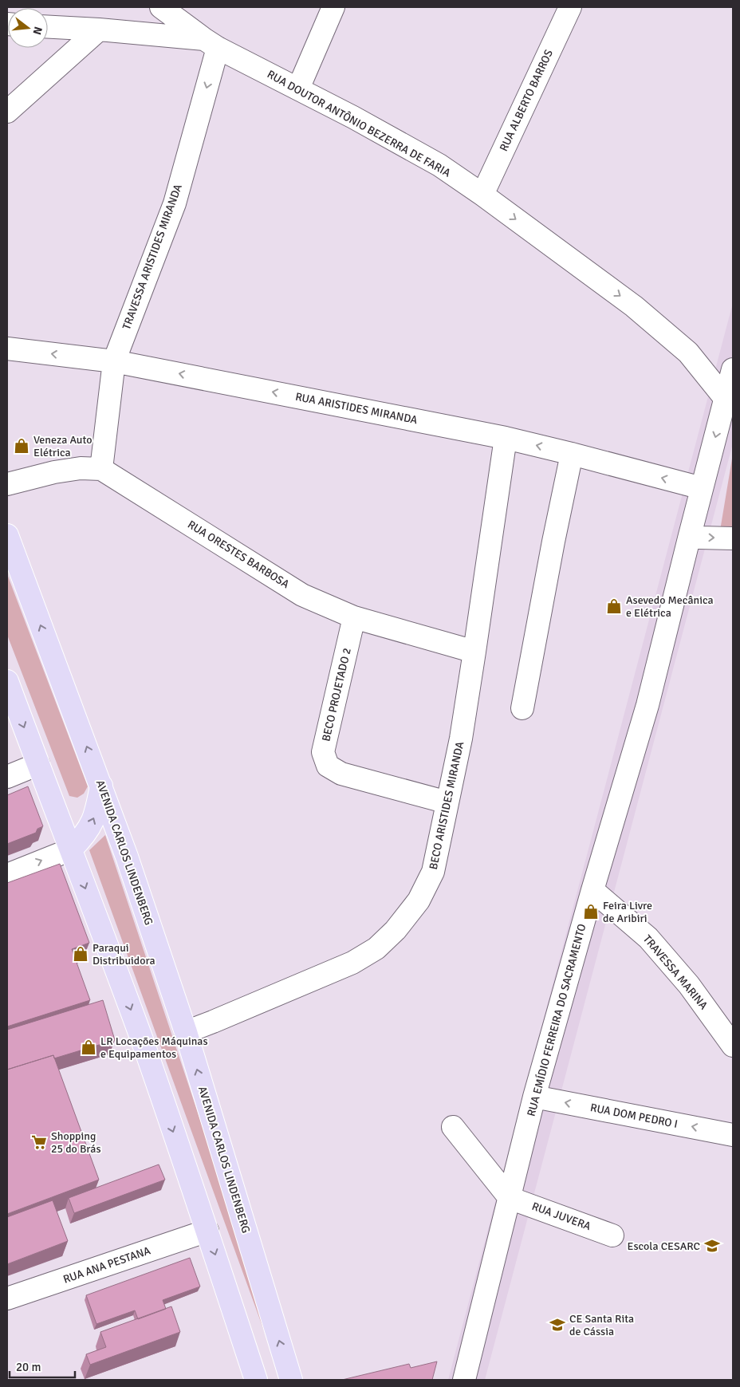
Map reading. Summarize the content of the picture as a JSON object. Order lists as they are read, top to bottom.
{
  "streets": {
    "main road": ["AVENIDA CARLOS LINDENBERG"],
    "street": [
      "RUA ALBERTO BARROS",
      "RUA DOUTOR ANTÔNIO BEZERRA DE FARIA",
      "TRAVESSA ARISTIDES MIRANDA",
      "RUA ARISTIDES MIRANDA",
      "RUA ORESTES BARBOSA",
      "BECO PROJETADO 2",
      "BECO ARISTIDES MIRANDA",
      "TRAVESSA MARINA",
      "RUA EMÍDIO FERREIRA DO SACRAMENTO",
      "RUA DOM PEDRO I",
      "RUA JUVERA",
      "RUA ANA PESTANA"
    ]
  },
  "crossings": [
    ["RUA ALBERTO BARROS", "RUA DOUTOR ANTÔNIO BEZERRA DE FARIA"],
    ["RUA DOUTOR ANTÔNIO BEZERRA DE FARIA", "TRAVESSA ARISTIDES MIRANDA"],
    ["RUA DOUTOR ANTÔNIO BEZERRA DE FARIA", "RUA EMÍDIO FERREIRA DO SACRAMENTO"],
    ["TRAVESSA ARISTIDES MIRANDA", "RUA ARISTIDES MIRANDA"],
    ["TRAVESSA ARISTIDES MIRANDA", "RUA ORESTES BARBOSA"],
    ["RUA ARISTIDES MIRANDA", "BECO ARISTIDES MIRANDA"],
    ["RUA ARISTIDES MIRANDA", "RUA EMÍDIO FERREIRA DO SACRAMENTO"],
    ["RUA ORESTES BARBOSA", "BECO PROJETADO 2"],
    ["RUA ORESTES BARBOSA", "BECO ARISTIDES MIRANDA"],
    ["BECO PROJETADO 2", "BECO ARISTIDES MIRANDA"],
    ["BECO ARISTIDES MIRANDA", "AVENIDA CARLOS LINDENBERG"],
    ["TRAVESSA MARINA", "RUA EMÍDIO FERREIRA DO SACRAMENTO"],
    ["RUA EMÍDIO FERREIRA DO SACRAMENTO", "RUA DOM PEDRO I"],
    ["RUA EMÍDIO FERREIRA DO SACRAMENTO", "RUA JUVERA"]
  ],
  "one_way": [
    "RUA DOUTOR ANTÔNIO BEZERRA DE FARIA",
    "TRAVESSA ARISTIDES MIRANDA",
    "RUA ARISTIDES MIRANDA",
    "RUA DOM PEDRO I"
  ],
  "places": {
    "shop": [
      "Veneza Auto Elétrica",
      "Asevedo Mecânica e Elétrica",
      "Feira Livre de Aribiri",
      "Paraqui Distribuidora",
      "LR Locações Máquinas e Equipamentos"
    ],
    "supermarket": ["Shopping 25 do Brás"],
    "school or university": ["Escola CESARC", "CE Santa Rita de Cássia"]
  },
  "scale_bar": "20 m",
  "north": "right"
}
